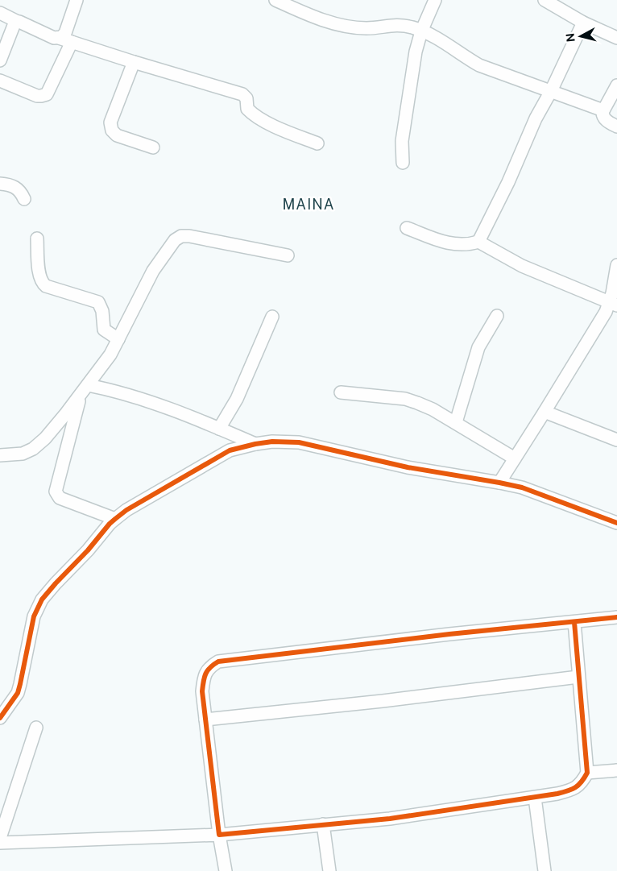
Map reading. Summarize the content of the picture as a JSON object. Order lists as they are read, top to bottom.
{
  "districts": ["MAINA"],
  "north": "left"
}
